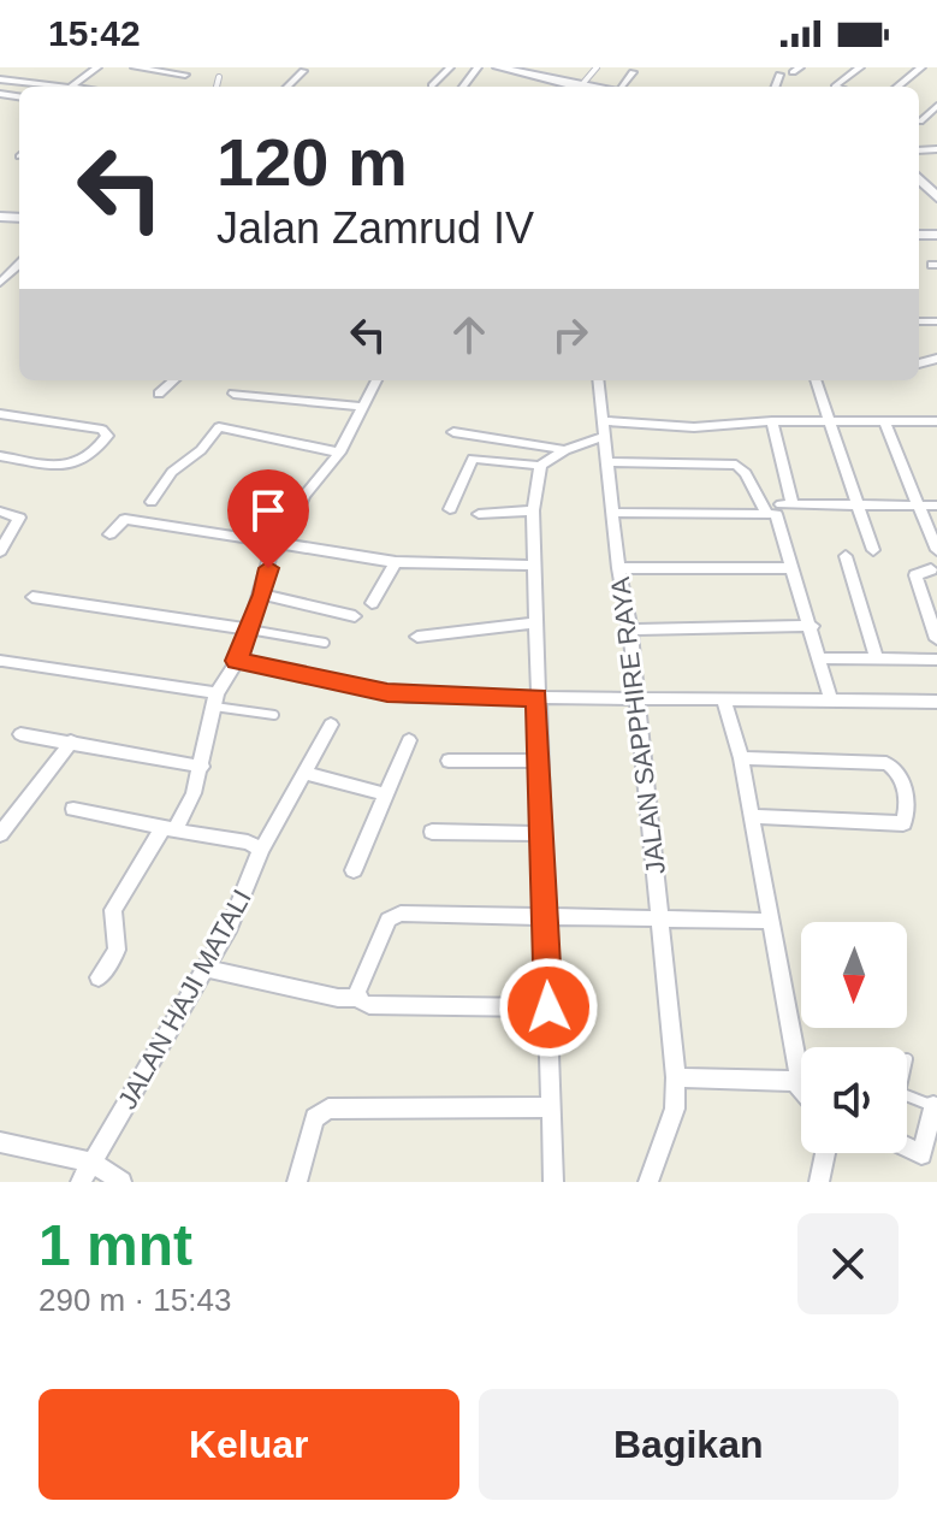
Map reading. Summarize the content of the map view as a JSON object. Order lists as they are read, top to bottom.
{
  "streets": {
    "street": ["JALAN SAPPHIRE RAYA", "JALAN HAJI MATALI"]
  },
  "north": "bottom",
  "page": {
    "status": "15:42",
    "turn": ["120 m", "Jalan Zamrud IV"],
    "heading": ["1 mnt", "290 m · 15:43"],
    "buttons": ["Keluar", "Bagikan"]
  }
}
